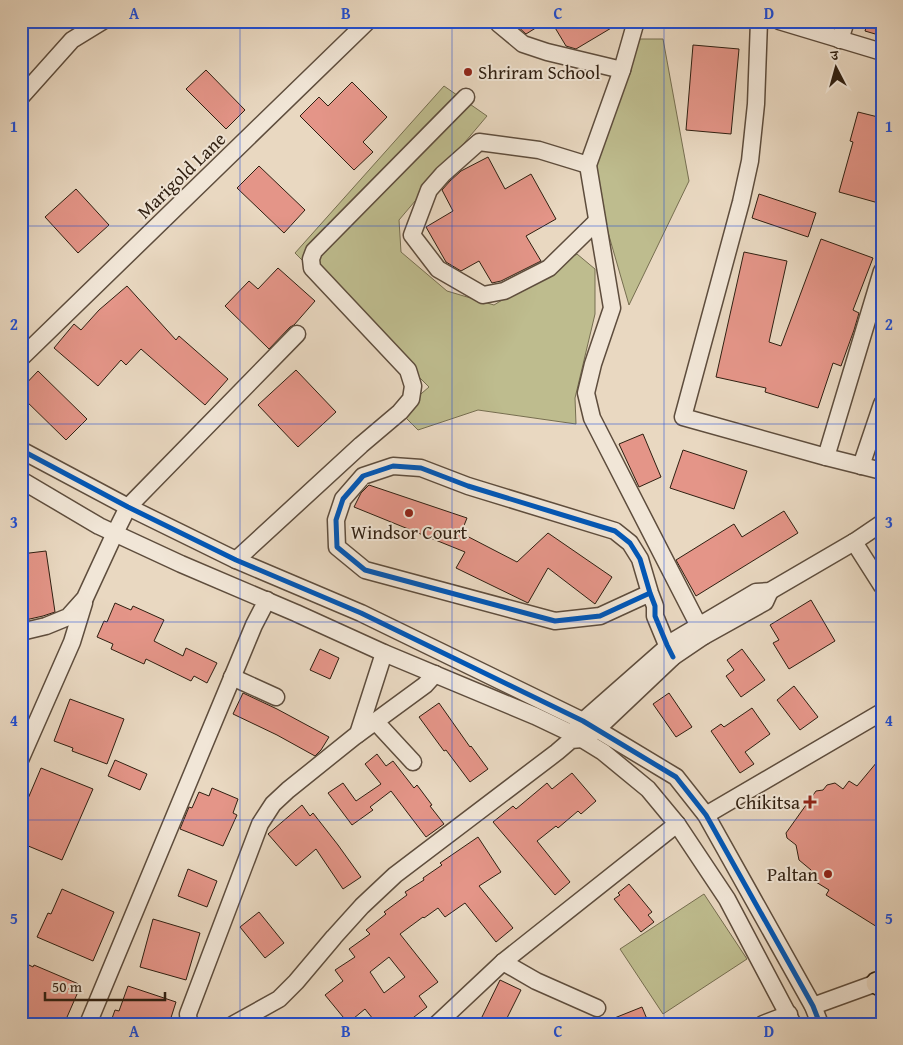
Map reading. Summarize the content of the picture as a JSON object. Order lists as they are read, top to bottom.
{
  "streets": {
    "street": ["Marigold Lane"]
  },
  "places": {
    "other": ["Shriram School", "Windsor Court", "Paltan"],
    "health": ["Chikitsa"]
  },
  "scale_bar": "50 m",
  "north": "top",
  "grid": {
    "columns": [
      "A",
      "B",
      "C",
      "D"
    ],
    "rows": [
      "1",
      "2",
      "3",
      "4",
      "5"
    ]
  }
}
